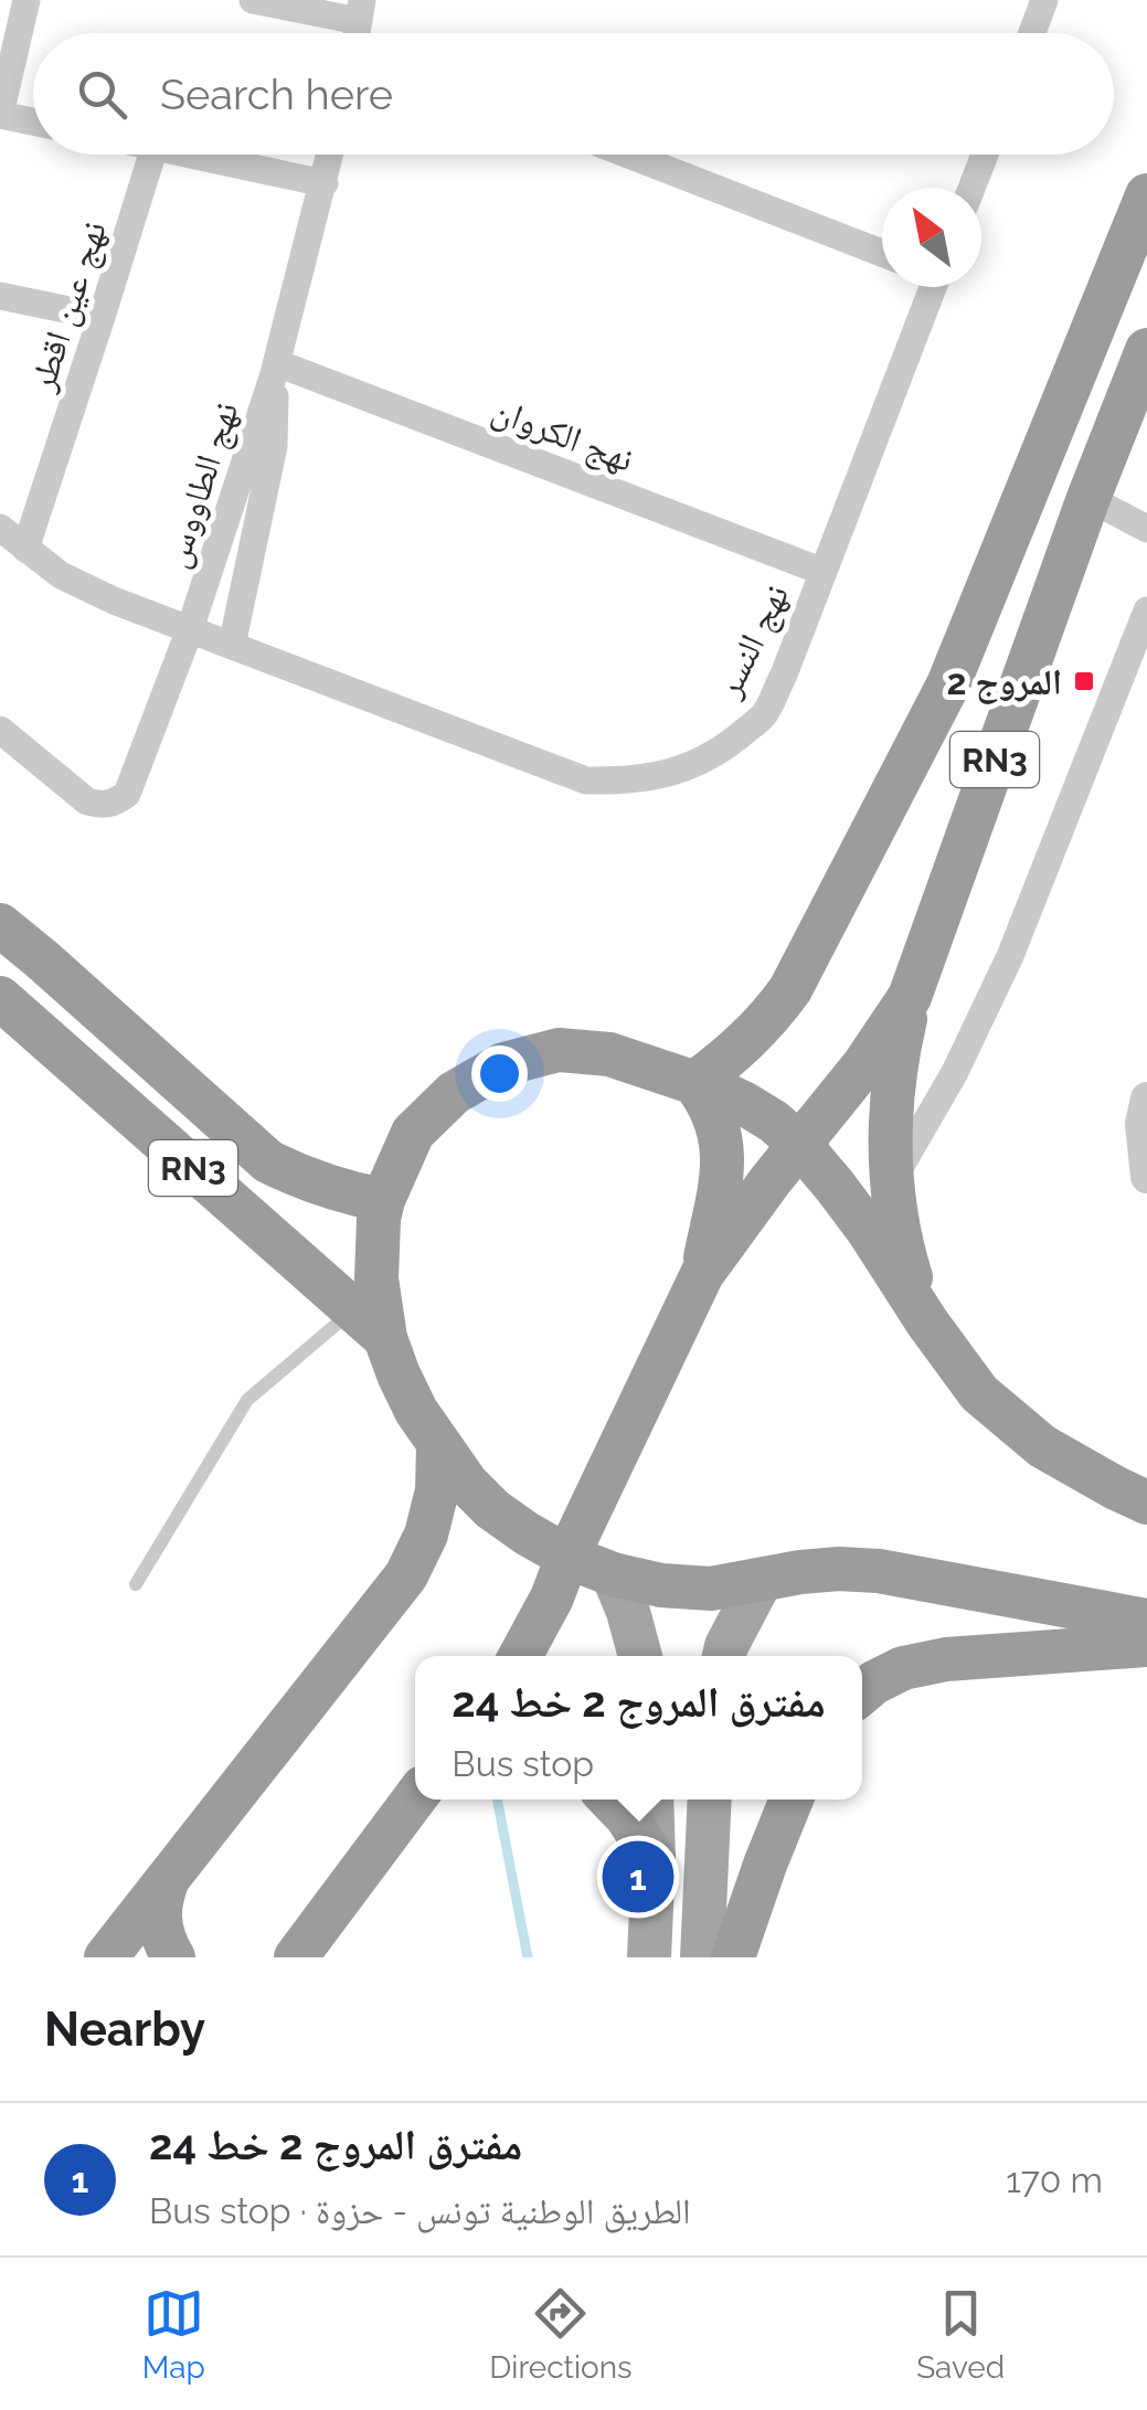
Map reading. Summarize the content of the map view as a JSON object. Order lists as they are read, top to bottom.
{
  "streets": {
    "highway": ["RN3"],
    "street": [
      "نهج عين اقطر",
      "نهج الكروان",
      "نهج الطاووس",
      "نهج النسر"
    ]
  },
  "crossings": [
    ["نهج عين اقطر", "نهج النسر"],
    ["نهج الكروان", "نهج الطاووس"],
    ["نهج الكروان", "نهج النسر"],
    ["نهج الطاووس", "نهج النسر"]
  ],
  "places": {
    "transit": ["المروج 2"]
  },
  "north": "top left",
  "page": {
    "search": "Search here",
    "popup": ["مفترق المروج 2 خط 24", "Bus stop"],
    "pins": "1",
    "heading": "Nearby",
    "list": [
      {
        "mark": "1",
        "name": "مفترق المروج 2 خط 24",
        "note": "Bus stop · الطريق الوطنية تونس - حزوة",
        "value": "170 m"
      }
    ],
    "nav": ["Map", "Directions", "Saved"]
  }
}
